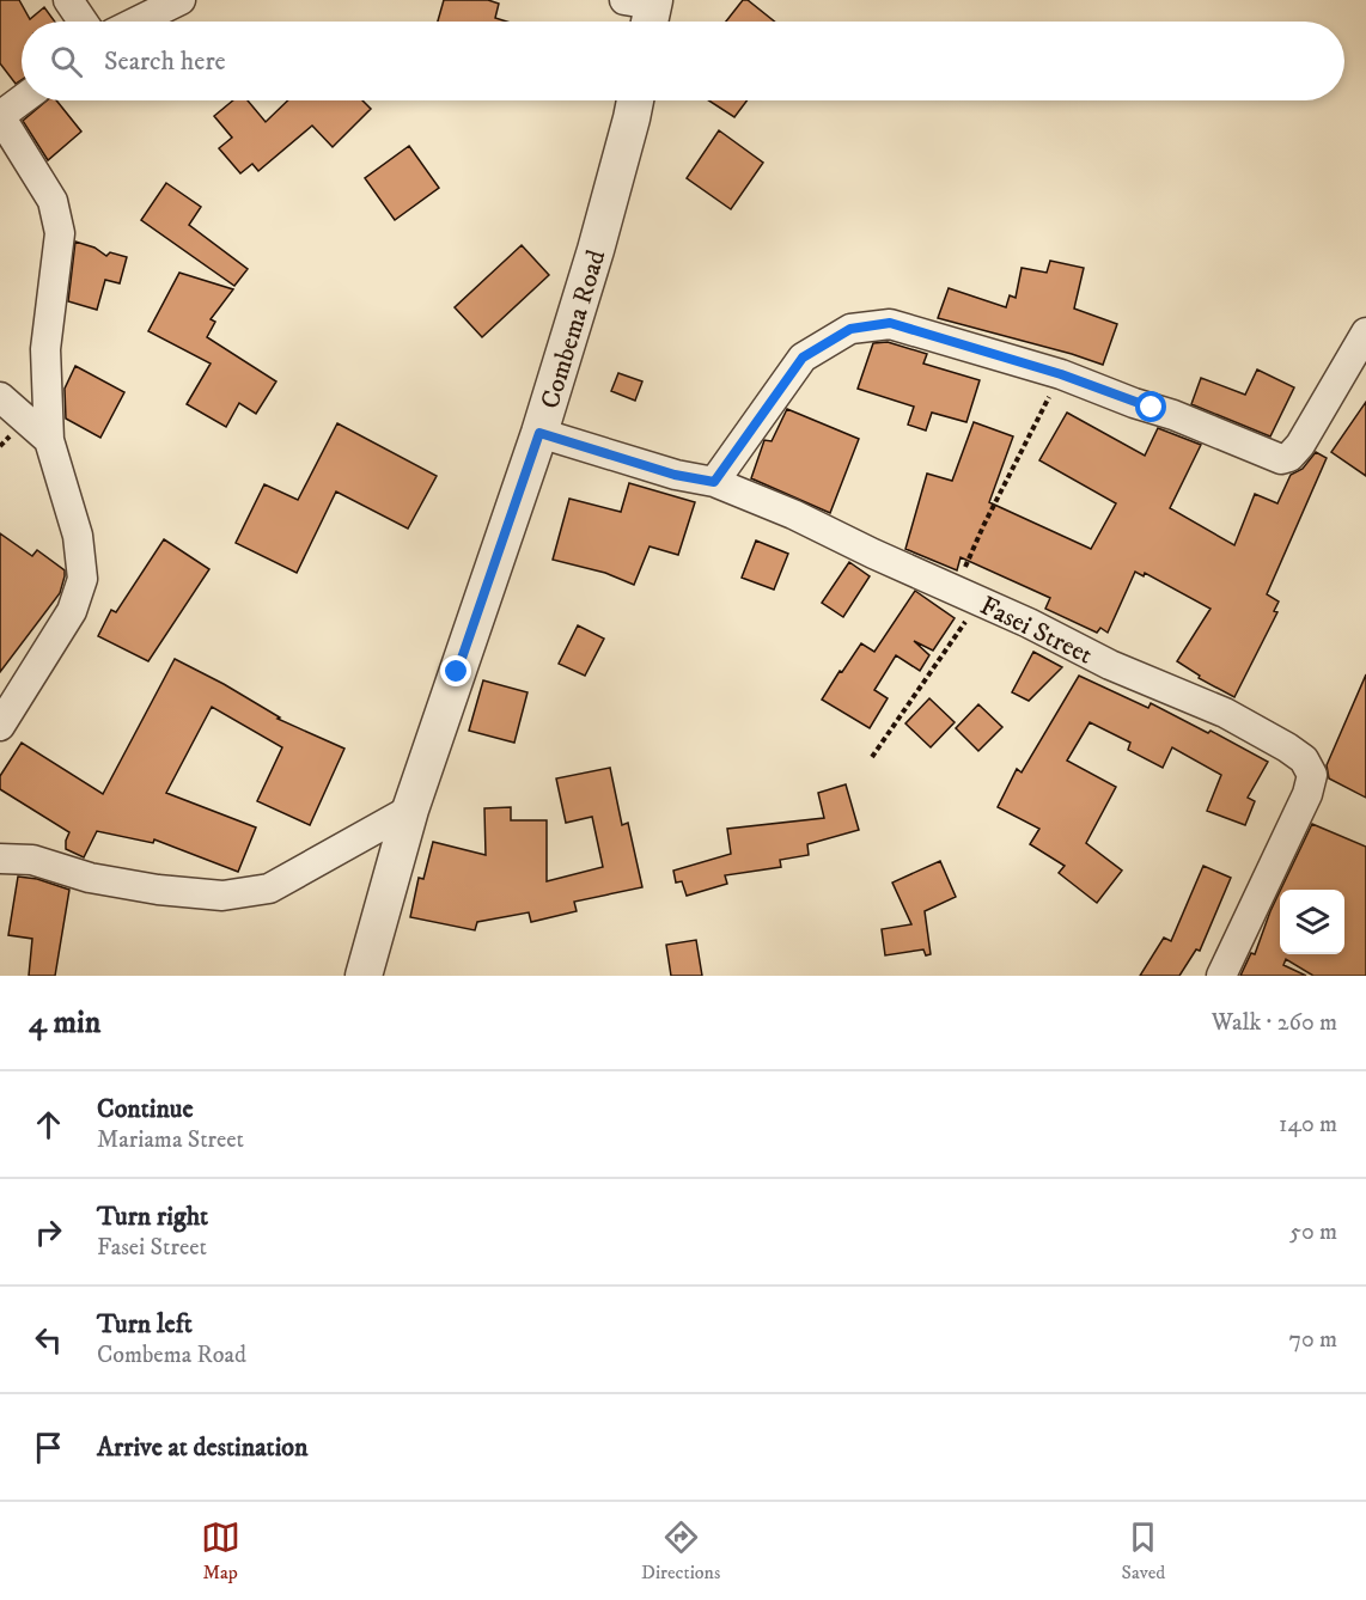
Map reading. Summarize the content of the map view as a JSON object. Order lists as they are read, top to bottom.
{
  "streets": {
    "street": ["Combema Road", "Fasei Street"]
  },
  "crossings": [
    ["Combema Road", "Fasei Street"]
  ],
  "page": {
    "search": "Search here",
    "heading": ["4 min", "Walk · 260 m"],
    "list": [
      ["Continue", "Mariama Street", "140 m"],
      ["Turn right", "Fasei Street", "50 m"],
      ["Turn left", "Combema Road", "70 m"],
      "Arrive at destination"
    ],
    "nav": ["Map", "Directions", "Saved"]
  }
}
